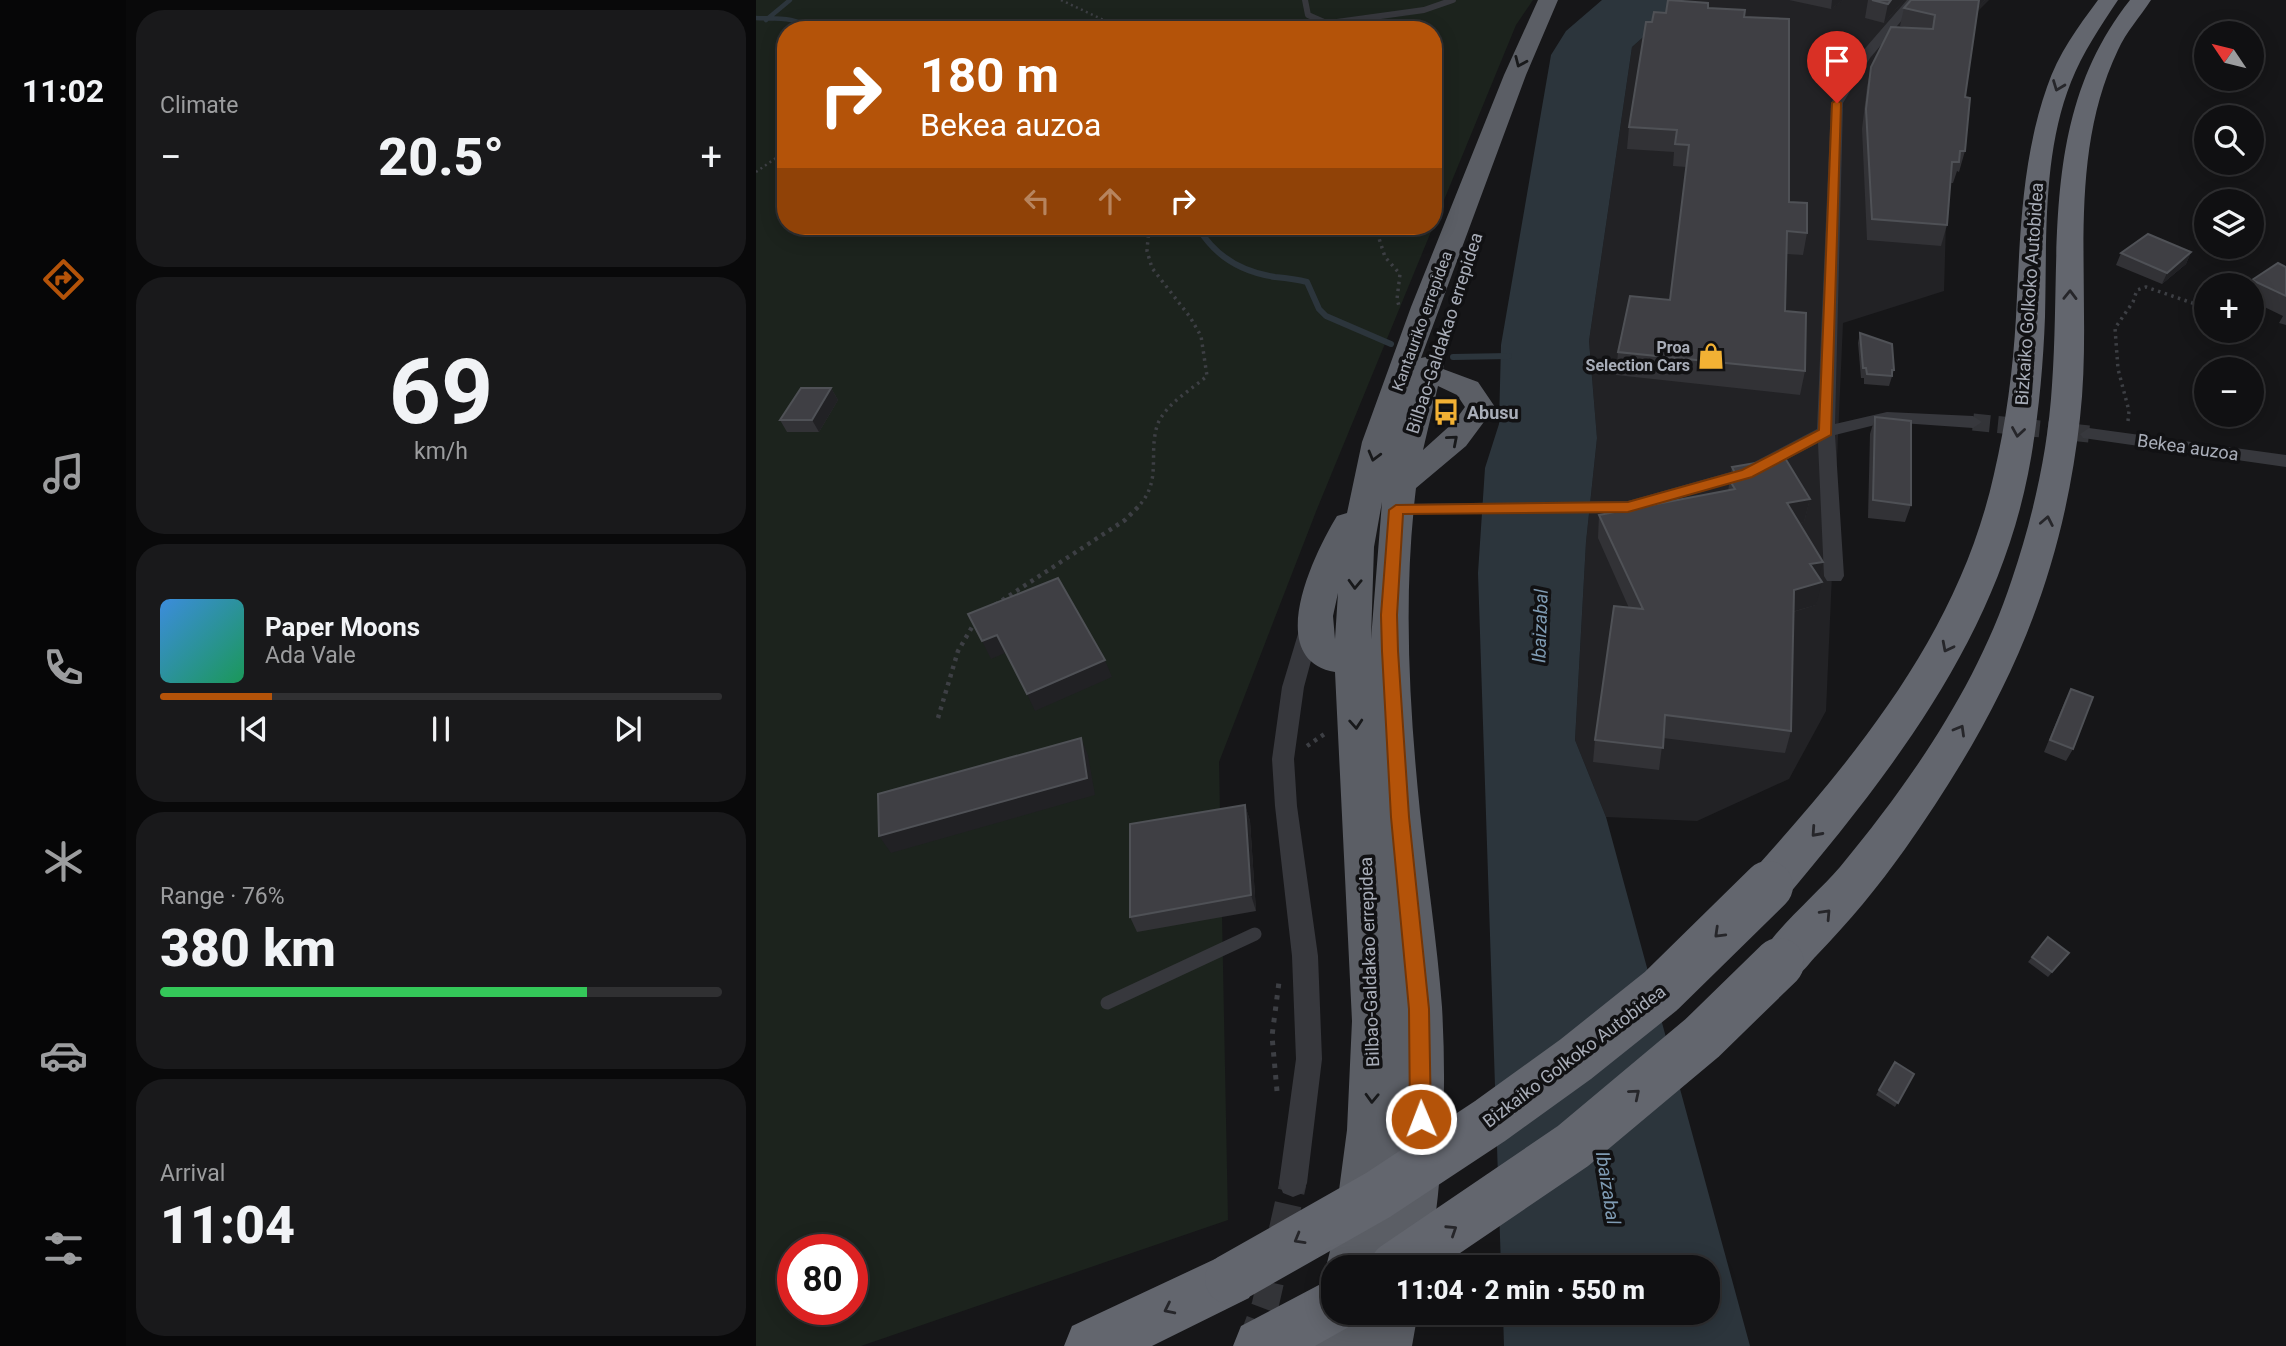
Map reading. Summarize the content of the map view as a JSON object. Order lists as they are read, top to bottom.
{
  "streets": {
    "highway": ["Bizkaiko Golkoko Autobidea", "Kantauriko errepidea", "Bilbao-Galdakao errepidea"],
    "street": ["Bekea auzoa"]
  },
  "crossings": [
    ["Kantauriko errepidea", "Bilbao-Galdakao errepidea"]
  ],
  "one_way": ["Kantauriko errepidea"],
  "water": ["Ibaizabal"],
  "places": {
    "shop": ["Proa Selection Cars"],
    "bus stop": ["Abusu"]
  },
  "north": "top left",
  "page": {
    "tabs": "11:02",
    "tile": [
      "Climate",
      ["69", "km/h"],
      ["Range · 76%", "380 km"],
      ["Arrival", "11:04"]
    ],
    "map_buttons": ["+", "−"],
    "turn": ["180 m", "Bekea auzoa"],
    "heat": ["−", "20.5°", "+"],
    "song": ["Paper Moons", "Ada Vale"],
    "limit": "80",
    "trip": "11:04 · 2 min · 550 m"
  }
}
